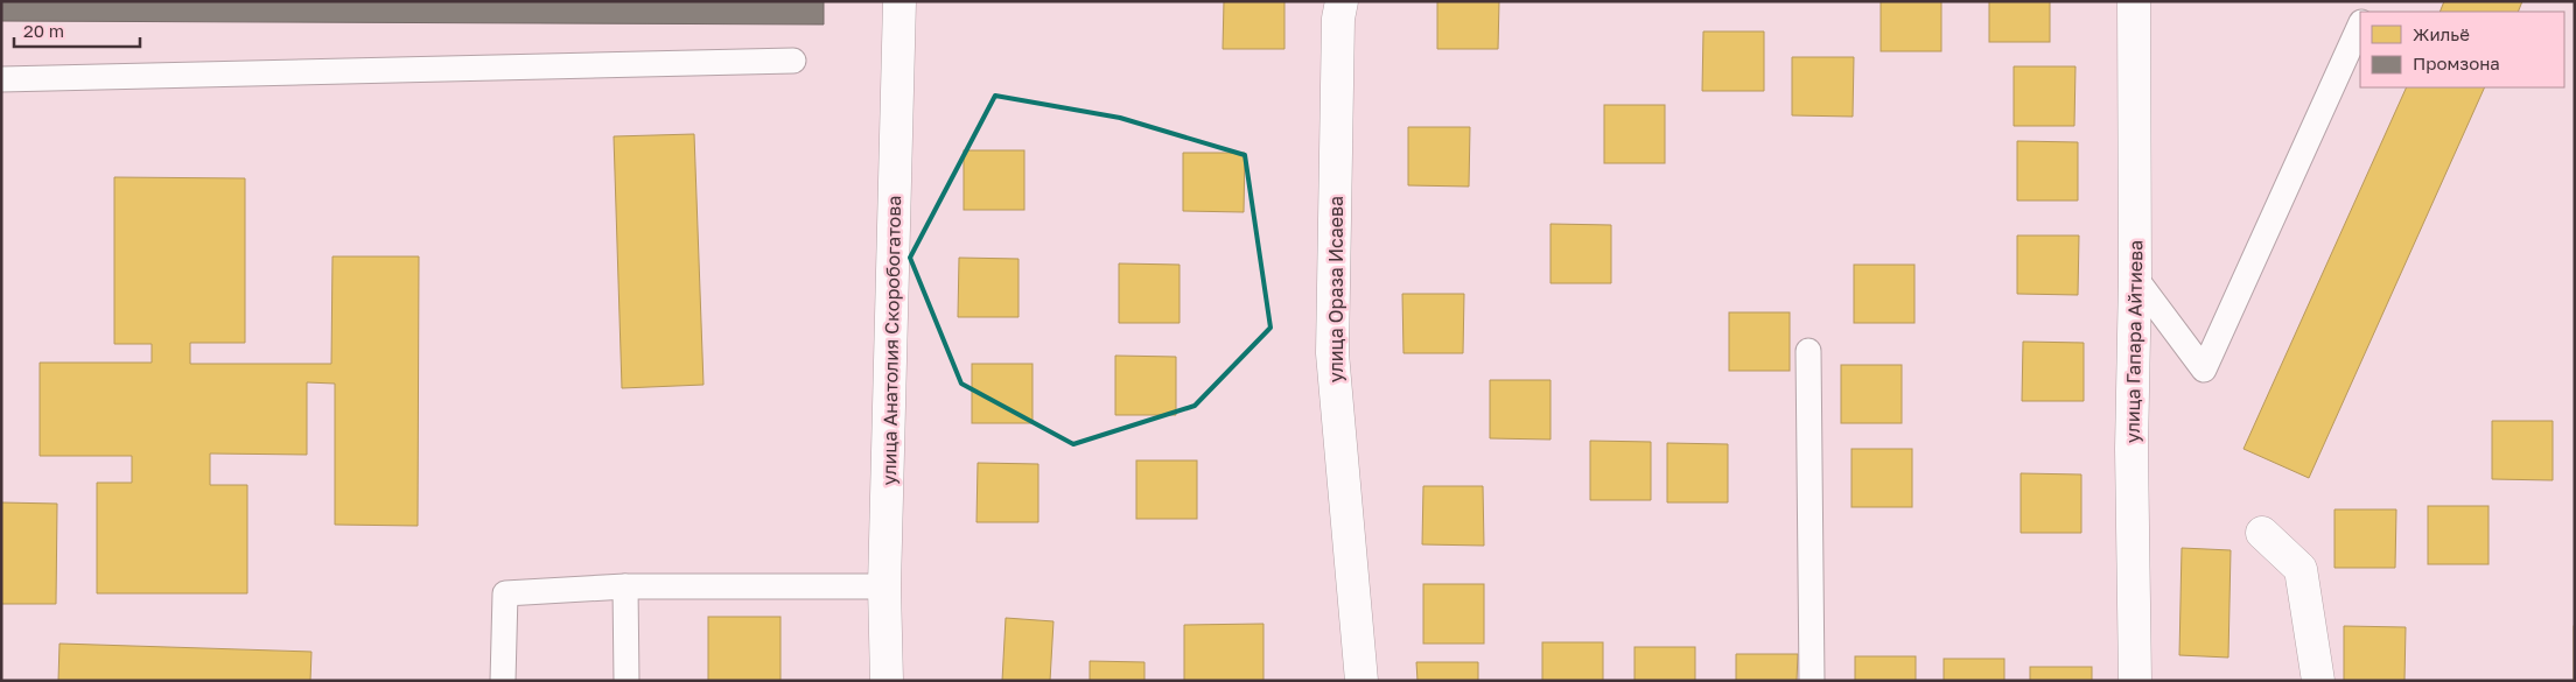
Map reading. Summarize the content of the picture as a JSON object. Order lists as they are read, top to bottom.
{
  "streets": {
    "street": ["улица Ораза Исаева", "улица Анатолия Скоробогатова", "улица Гапара Айтиева"]
  },
  "legend": ["Жильё", "Промзона"],
  "scale_bar": "20 m"
}
